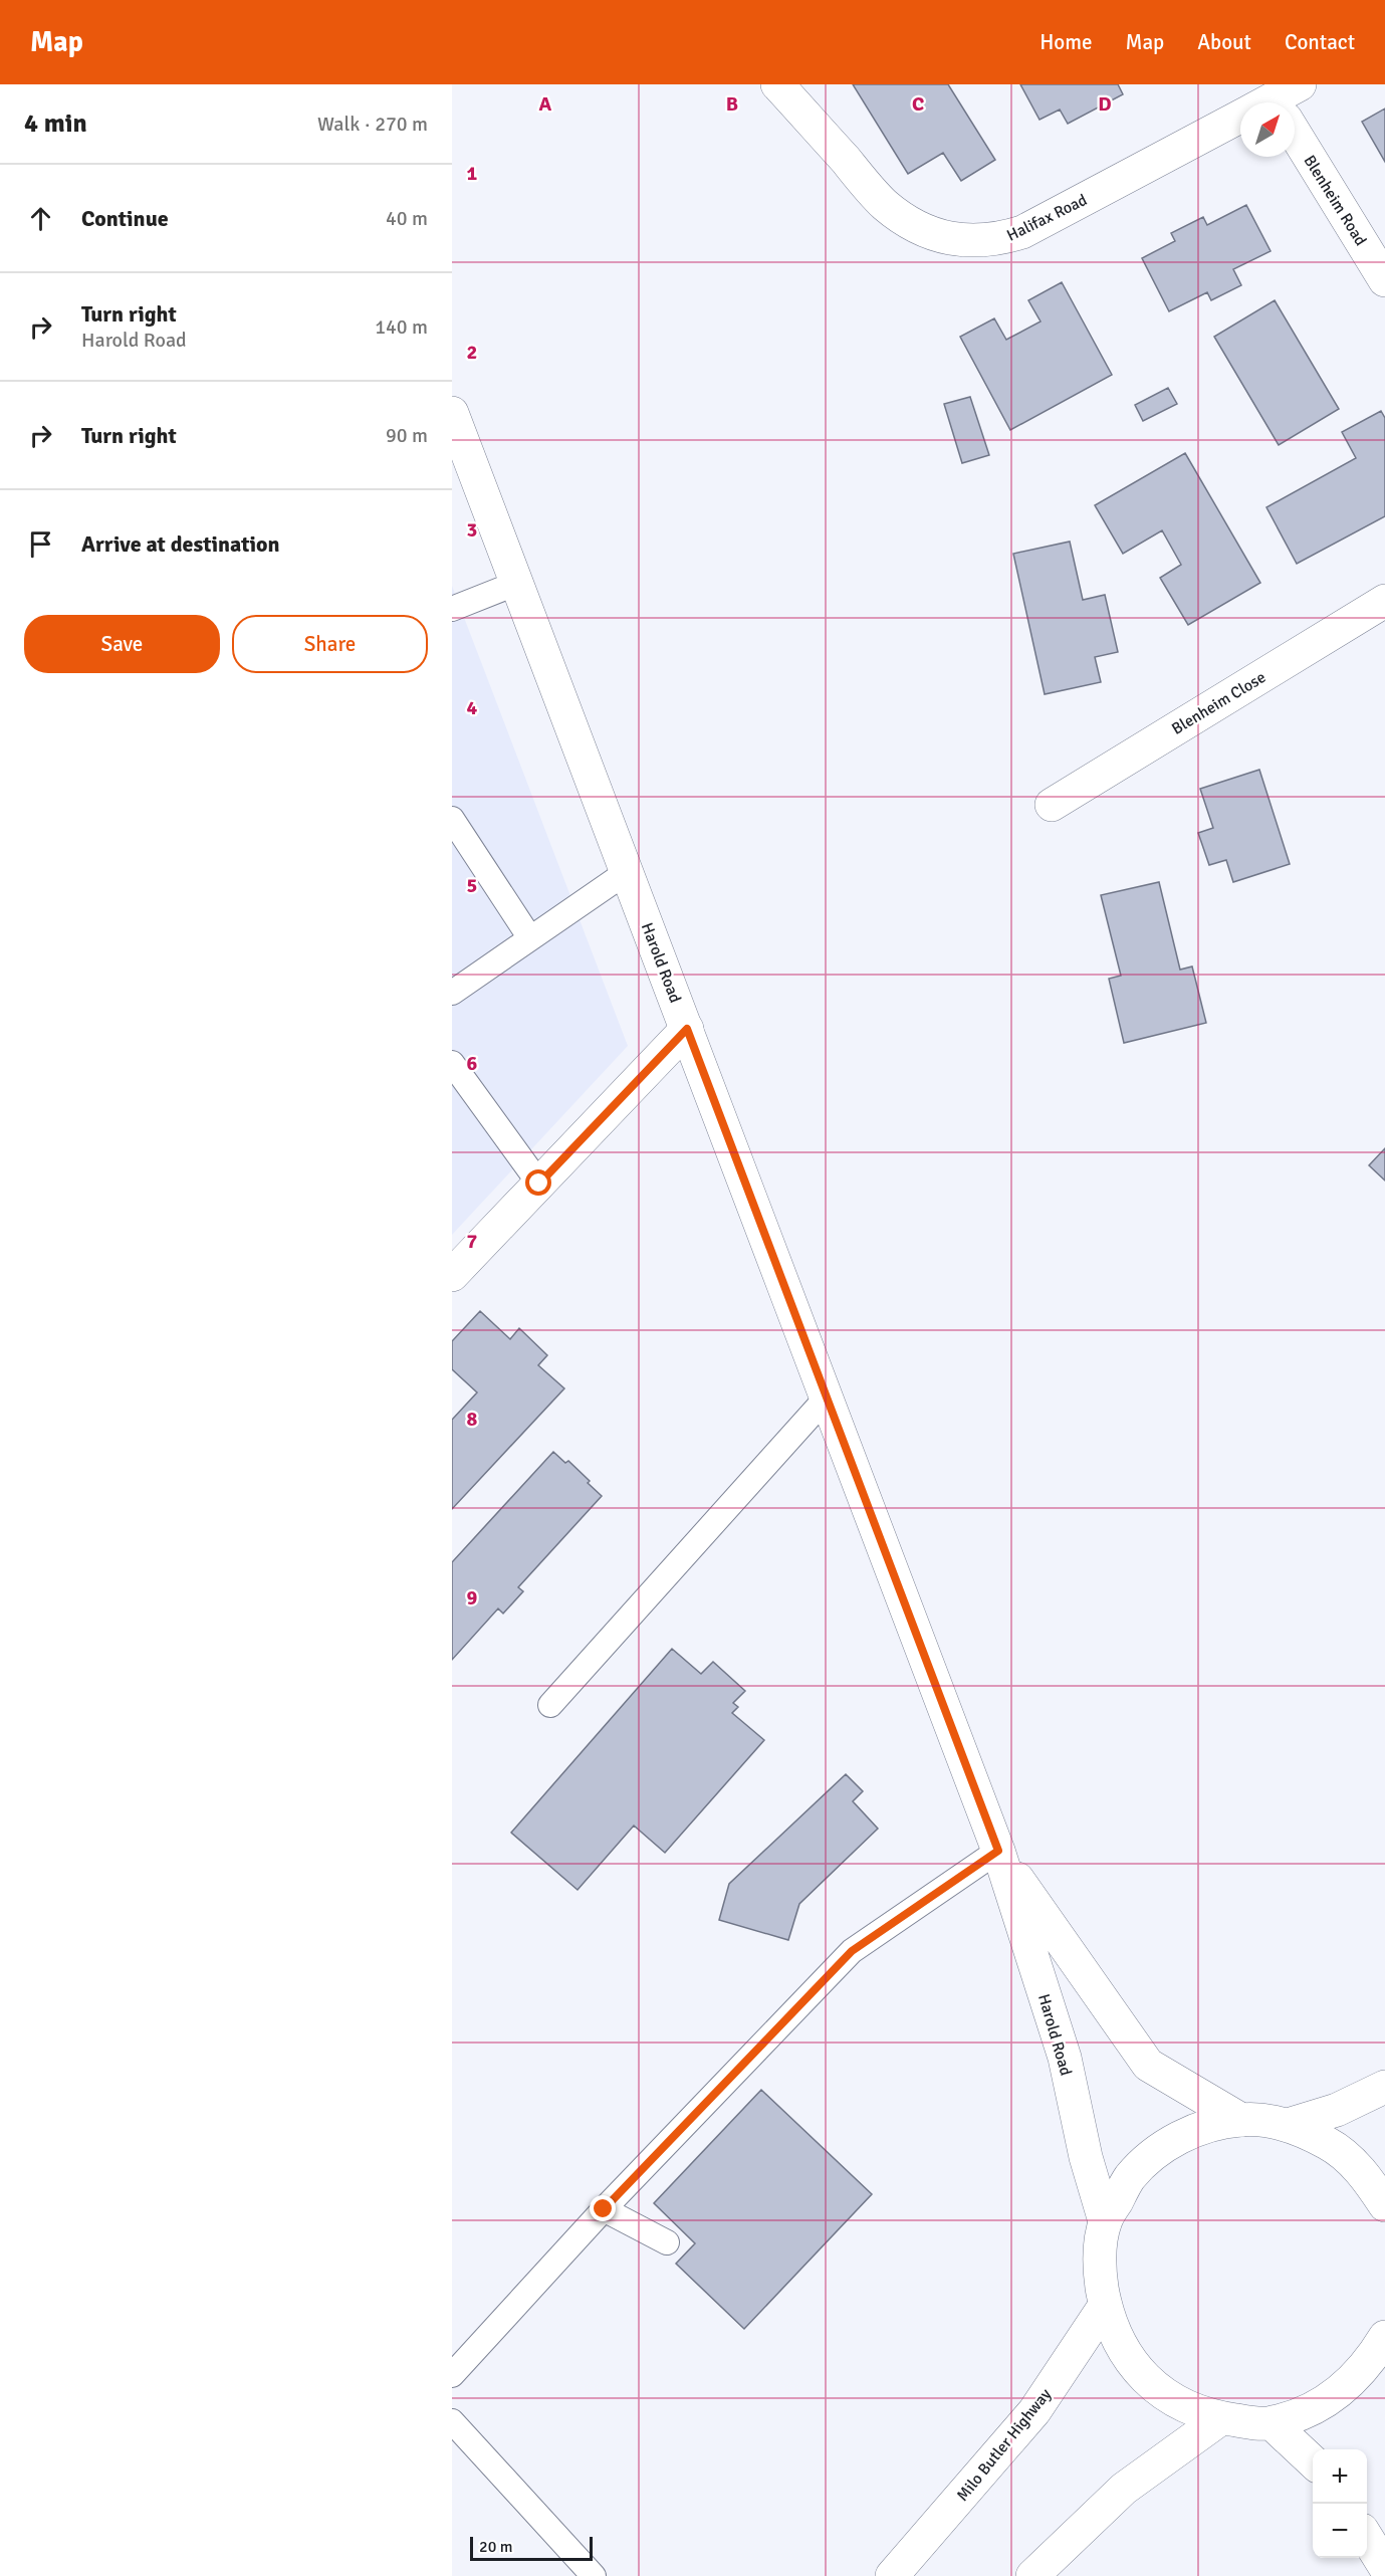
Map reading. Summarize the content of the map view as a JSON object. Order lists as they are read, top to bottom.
{
  "streets": {
    "main road": [
      "Blenheim Road",
      "Halifax Road",
      "Blenheim Close",
      "Harold Road",
      "Milo Butler Highway"
    ]
  },
  "scale_bar": "20 m",
  "north": "top right",
  "page": {
    "header": "Map",
    "nav": [
      "Home",
      "Map",
      "About",
      "Contact"
    ],
    "heading": ["4 min", "Walk · 270 m"],
    "list": [
      ["Continue", "40 m"],
      ["Turn right", "Harold Road", "140 m"],
      ["Turn right", "90 m"],
      "Arrive at destination"
    ],
    "buttons": ["Save", "Share"],
    "map_buttons": ["+", "−"],
    "scale": "20 m"
  },
  "grid": {
    "columns": [
      "A",
      "B",
      "C",
      "D"
    ],
    "rows": [
      "1",
      "2",
      "3",
      "4",
      "5",
      "6",
      "7",
      "8",
      "9"
    ]
  }
}
